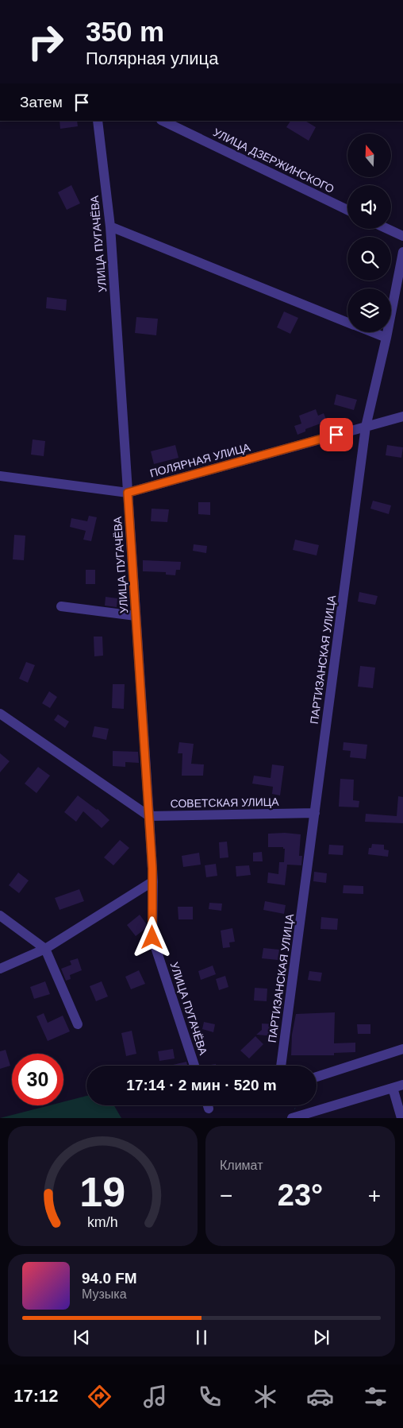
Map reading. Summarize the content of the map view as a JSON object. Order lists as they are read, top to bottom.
{
  "streets": {
    "street": [
      "УЛИЦА ДЗЕРЖИНСКОГО",
      "УЛИЦА ПУГАЧЁВА",
      "ПОЛЯРНАЯ УЛИЦА",
      "ПАРТИЗАНСКАЯ УЛИЦА",
      "СОВЕТСКАЯ УЛИЦА"
    ]
  },
  "crossings": [
    ["УЛИЦА ПУГАЧЁВА", "ПОЛЯРНАЯ УЛИЦА"],
    ["УЛИЦА ПУГАЧЁВА", "СОВЕТСКАЯ УЛИЦА"],
    ["ПОЛЯРНАЯ УЛИЦА", "ПАРТИЗАНСКАЯ УЛИЦА"],
    ["ПАРТИЗАНСКАЯ УЛИЦА", "СОВЕТСКАЯ УЛИЦА"]
  ],
  "north": "top",
  "page": {
    "turn": ["350 m", "Полярная улица"],
    "then": "Затем",
    "limit": "30",
    "trip": "17:14 · 2 мин · 520 m",
    "tile": "Климат",
    "heat": ["−", "23°", "+"],
    "song": ["94.0 FM", "Музыка"],
    "tabs": "17:12",
    "gauge": ["19", "km/h"]
  }
}
